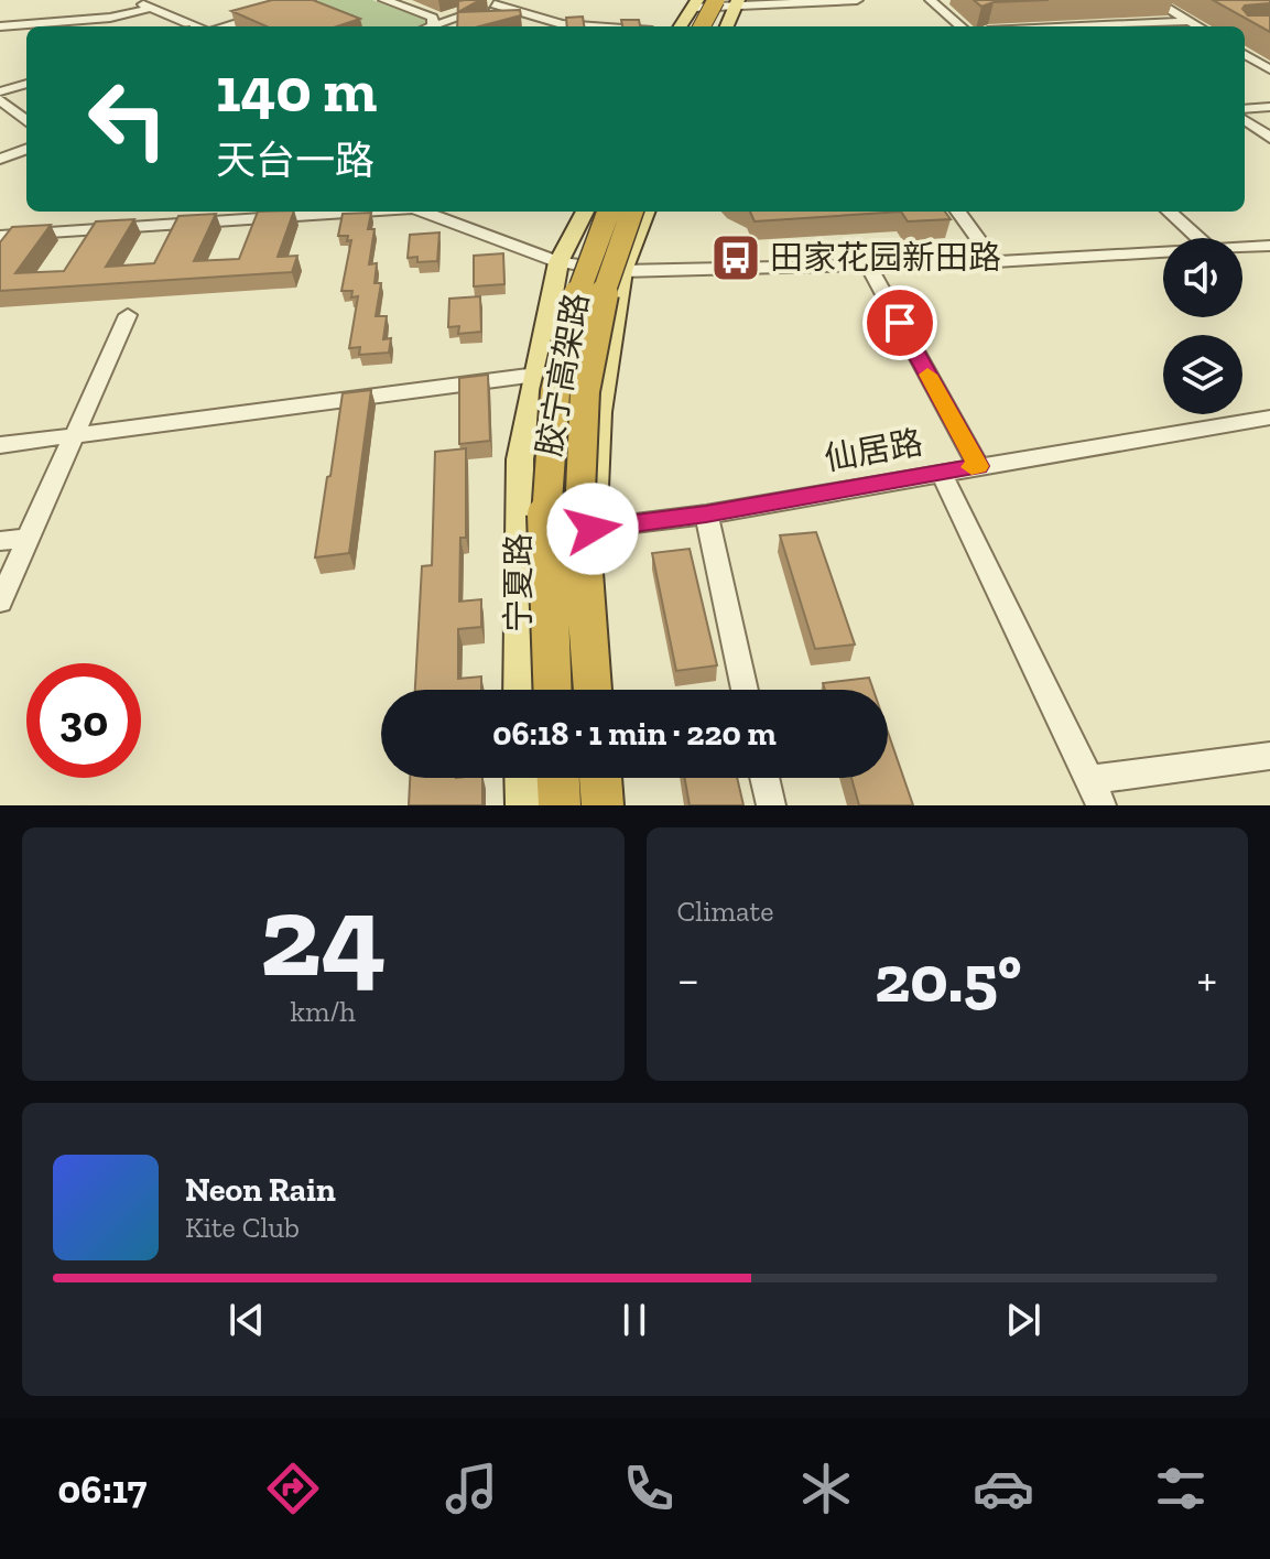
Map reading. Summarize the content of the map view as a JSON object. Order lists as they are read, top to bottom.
{
  "streets": {
    "highway": ["胶宁高架路"],
    "main road": ["宁夏路"],
    "street": ["仙居路"]
  },
  "crossings": [
    ["仙居路", "宁夏路"]
  ],
  "places": {
    "bus stop": ["田家花园新田路"]
  },
  "page": {
    "turn": ["140 m", "天台一路"],
    "limit": "30",
    "trip": "06:18 · 1 min · 220 m",
    "tile": [
      ["24", "km/h"],
      "Climate"
    ],
    "heat": ["−", "20.5°", "+"],
    "song": ["Neon Rain", "Kite Club"],
    "tabs": "06:17"
  }
}
